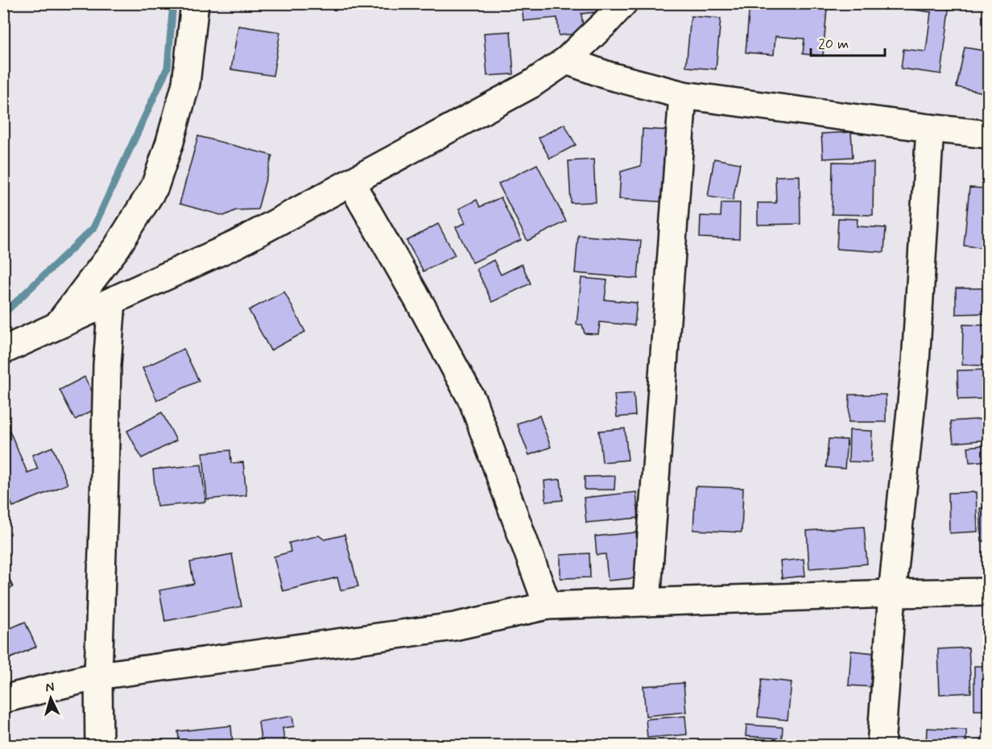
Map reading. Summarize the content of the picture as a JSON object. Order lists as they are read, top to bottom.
{
  "scale_bar": "20 m",
  "north": "top"
}
